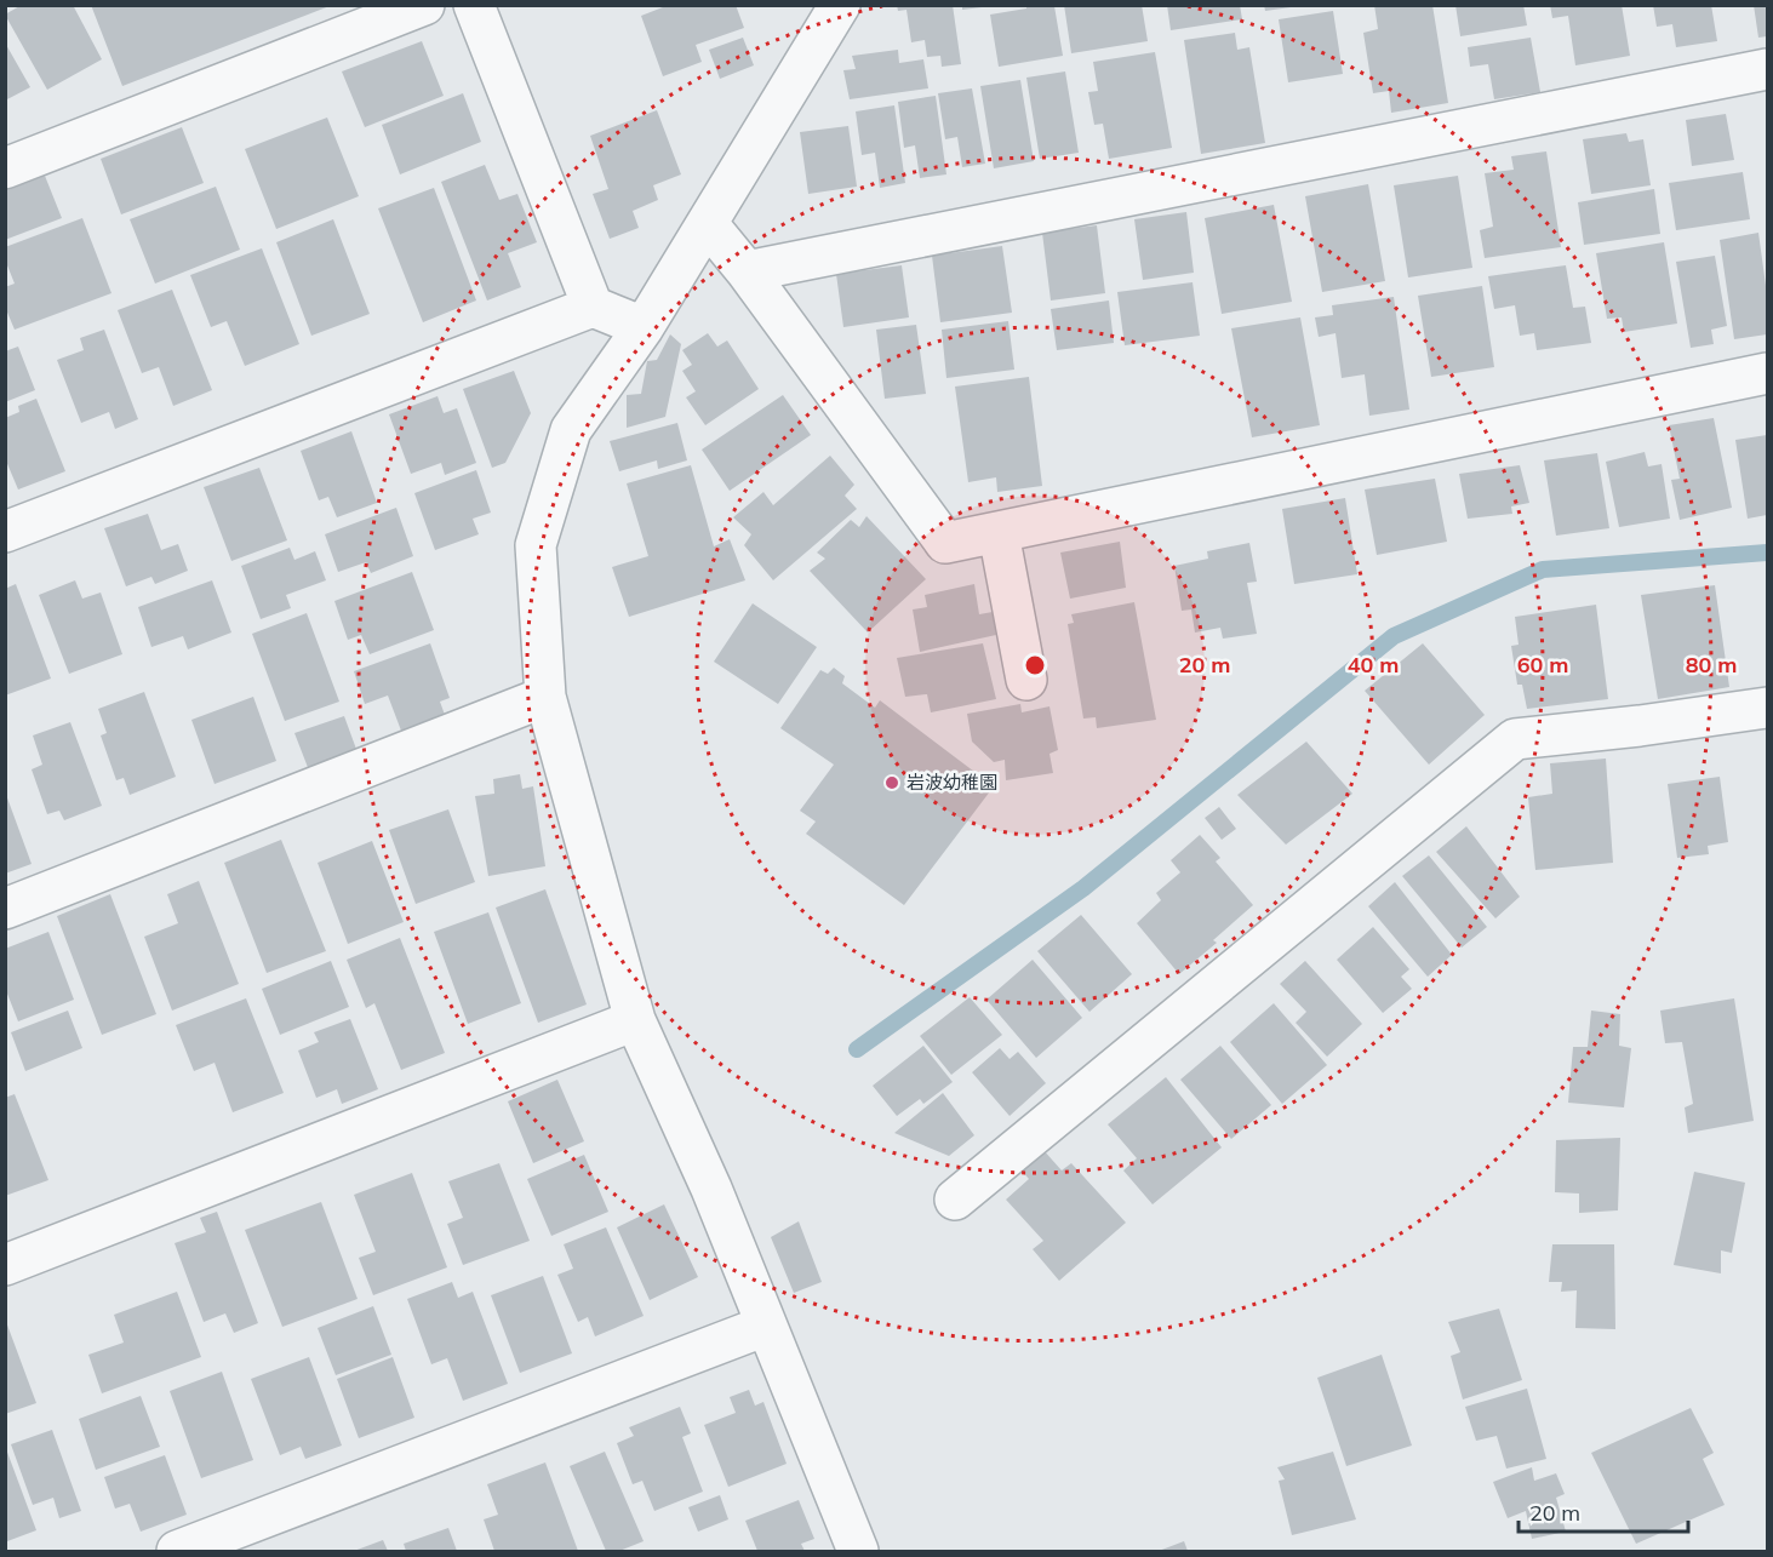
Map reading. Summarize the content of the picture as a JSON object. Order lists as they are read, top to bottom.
{
  "places": ["岩波幼稚園"],
  "scale_bar": "20 m",
  "rings": [
    "20 m",
    "40 m",
    "60 m",
    "80 m"
  ]
}
